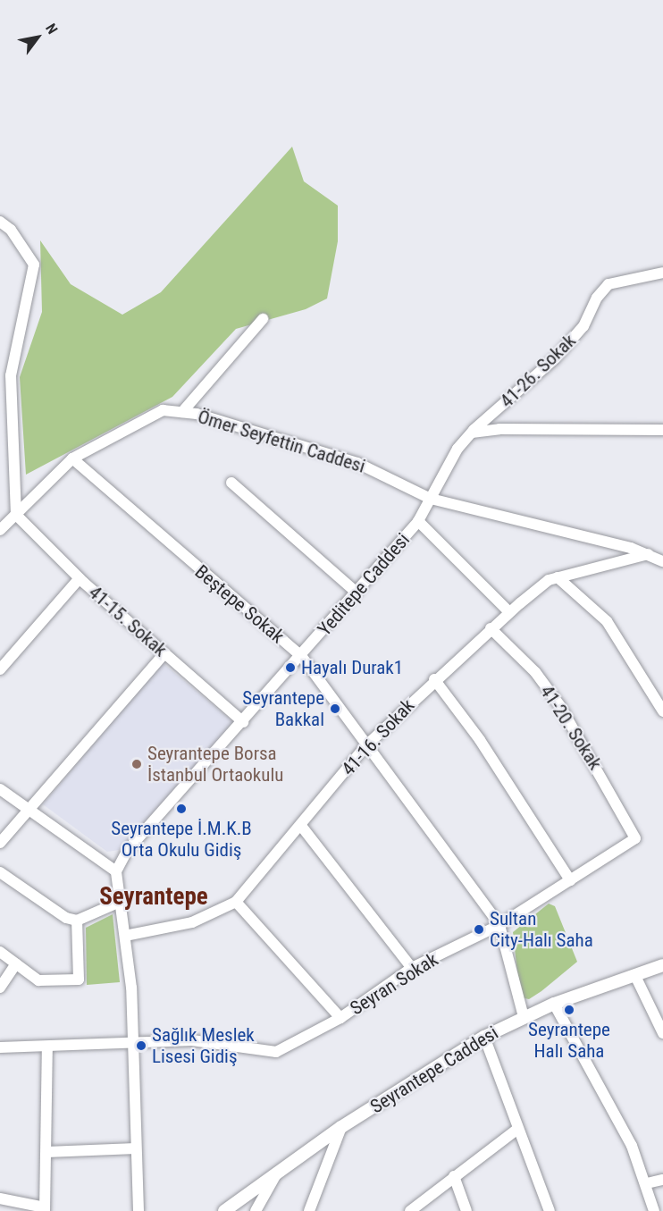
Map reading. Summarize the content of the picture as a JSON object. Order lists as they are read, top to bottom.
{
  "streets": {
    "street": [
      "41-26. Sokak",
      "Ömer Seyfettin Caddesi",
      "Yeditepe Caddesi",
      "Beştepe Sokak",
      "41-15. Sokak",
      "41-20. Sokak",
      "41-16. Sokak",
      "Seyran Sokak",
      "Seyrantepe Caddesi"
    ]
  },
  "crossings": [
    ["41-26. Sokak", "Ömer Seyfettin Caddesi"],
    ["41-26. Sokak", "Yeditepe Caddesi"],
    ["Ömer Seyfettin Caddesi", "Yeditepe Caddesi"],
    ["Ömer Seyfettin Caddesi", "Beştepe Sokak"],
    ["Ömer Seyfettin Caddesi", "41-15. Sokak"],
    ["Ömer Seyfettin Caddesi", "41-16. Sokak"],
    ["Yeditepe Caddesi", "Beştepe Sokak"],
    ["Yeditepe Caddesi", "41-15. Sokak"],
    ["Beştepe Sokak", "41-16. Sokak"],
    ["Beştepe Sokak", "Seyran Sokak"],
    ["41-20. Sokak", "41-16. Sokak"],
    ["41-20. Sokak", "Seyran Sokak"]
  ],
  "districts": ["Seyrantepe"],
  "places": [
    "Hayalı Durak1",
    "Seyrantepe Bakkal",
    "Seyrantepe Borsa İstanbul Ortaokulu",
    "Seyrantepe İ.M.K.B Orta Okulu Gidiş",
    "Sultan City-Halı Saha",
    "Seyrantepe Halı Saha",
    "Sağlık Meslek Lisesi Gidiş"
  ],
  "north": "top right"
}
